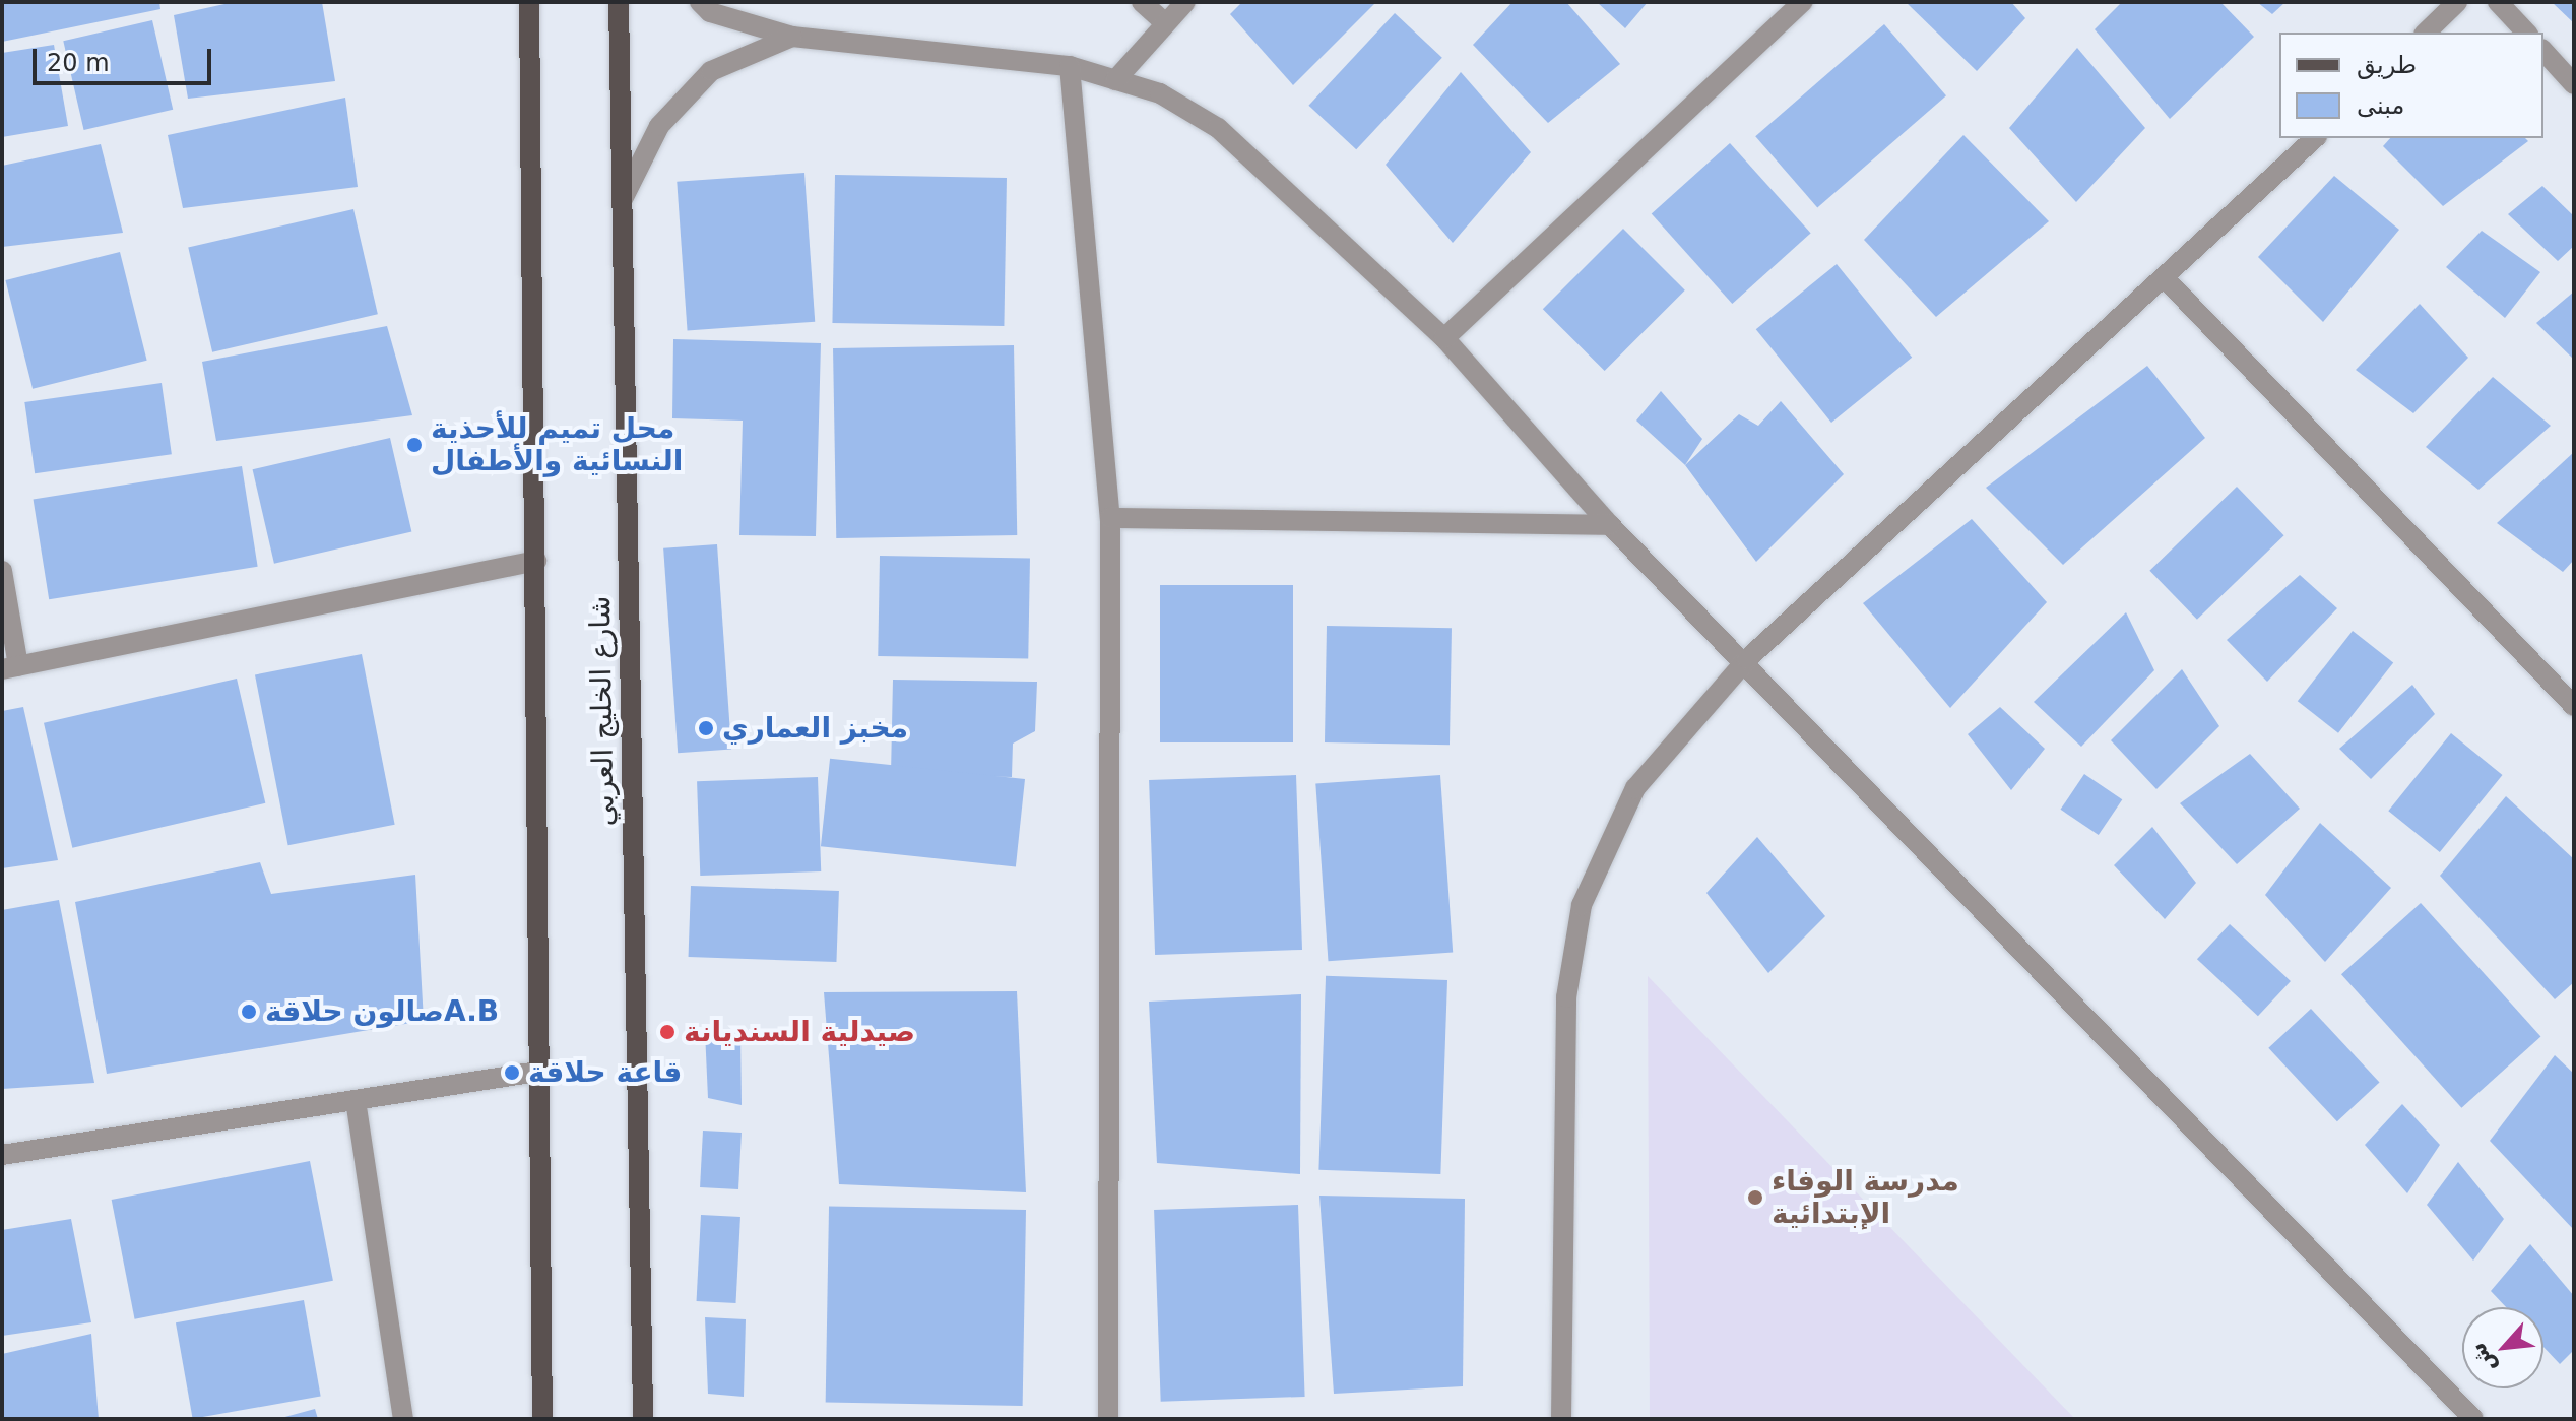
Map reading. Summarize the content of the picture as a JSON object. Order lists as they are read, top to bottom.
{
  "streets": {
    "main road": ["شارع الخليج العربي"]
  },
  "places": [
    "محل تميم للأحذية النسائية والأطفال",
    "مخبز العماري",
    "صالون حلاقةA.B",
    "صيدلية السنديانة",
    "قاعة حلاقة",
    "مدرسة الوفاء الإبتدائية"
  ],
  "legend": ["طريق", "مبنى"],
  "scale_bar": "20 m",
  "north": "bottom left"
}
